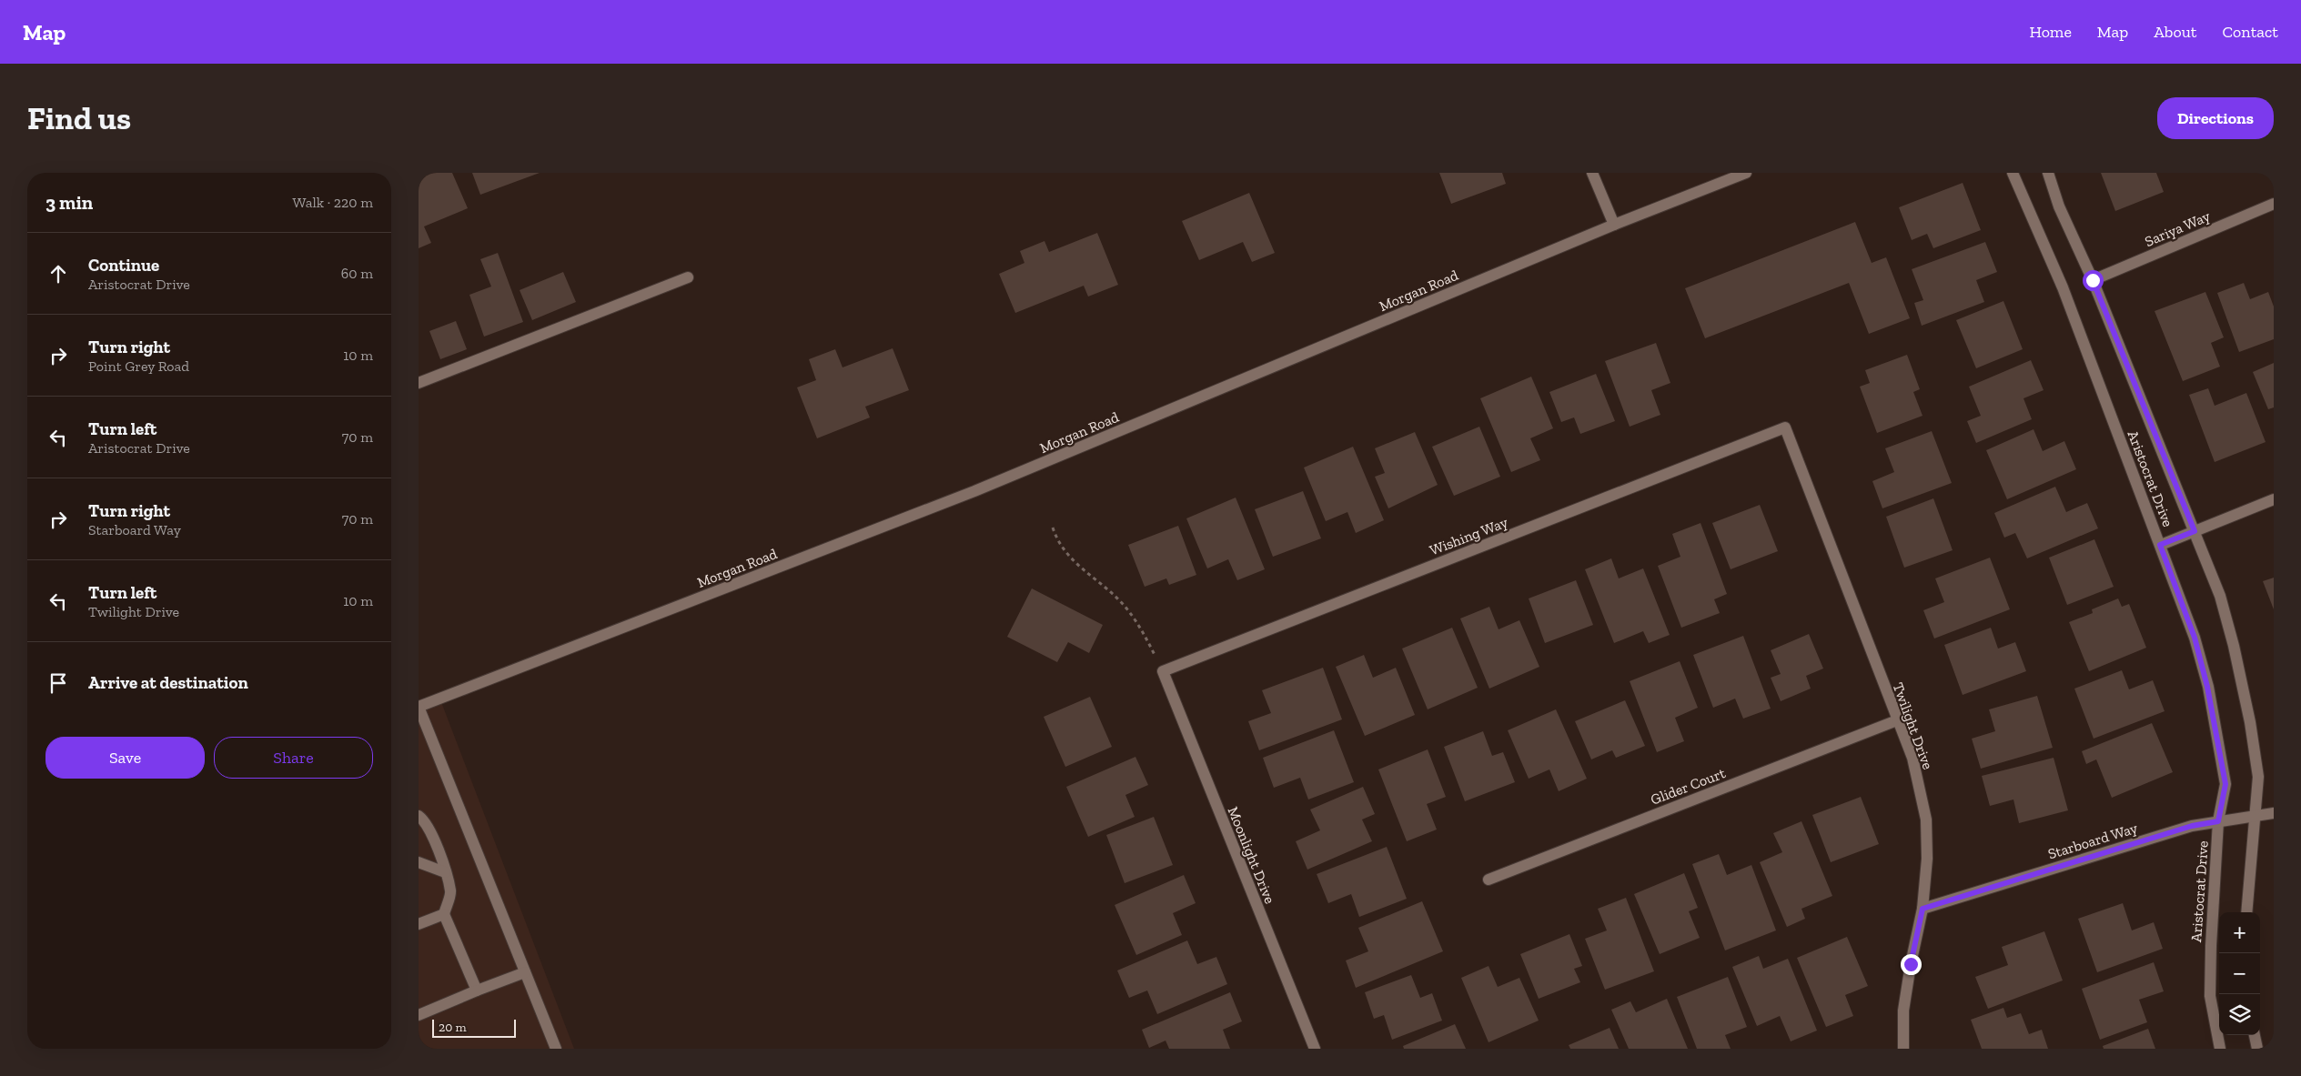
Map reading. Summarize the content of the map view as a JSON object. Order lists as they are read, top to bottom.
{
  "streets": {
    "street": [
      "Sariya Way",
      "Morgan Road",
      "Aristocrat Drive",
      "Wishing Way",
      "Twilight Drive",
      "Glider Court",
      "Starboard Way",
      "Moonlight Drive"
    ]
  },
  "crossings": [
    ["Sariya Way", "Aristocrat Drive"],
    ["Aristocrat Drive", "Starboard Way"],
    ["Wishing Way", "Twilight Drive"],
    ["Wishing Way", "Moonlight Drive"],
    ["Twilight Drive", "Glider Court"],
    ["Twilight Drive", "Starboard Way"]
  ],
  "scale_bar": "20 m",
  "page": {
    "header": "Map",
    "nav": [
      "Home",
      "Map",
      "About",
      "Contact"
    ],
    "buttons": [
      "Directions",
      ["Save", "Share"]
    ],
    "title": "Find us",
    "heading": ["3 min", "Walk · 220 m"],
    "list": [
      ["Continue", "Aristocrat Drive", "60 m"],
      ["Turn right", "Point Grey Road", "10 m"],
      ["Turn left", "Aristocrat Drive", "70 m"],
      ["Turn right", "Starboard Way", "70 m"],
      ["Turn left", "Twilight Drive", "10 m"],
      "Arrive at destination"
    ],
    "map_buttons": ["+", "−"],
    "scale": "20 m"
  }
}
